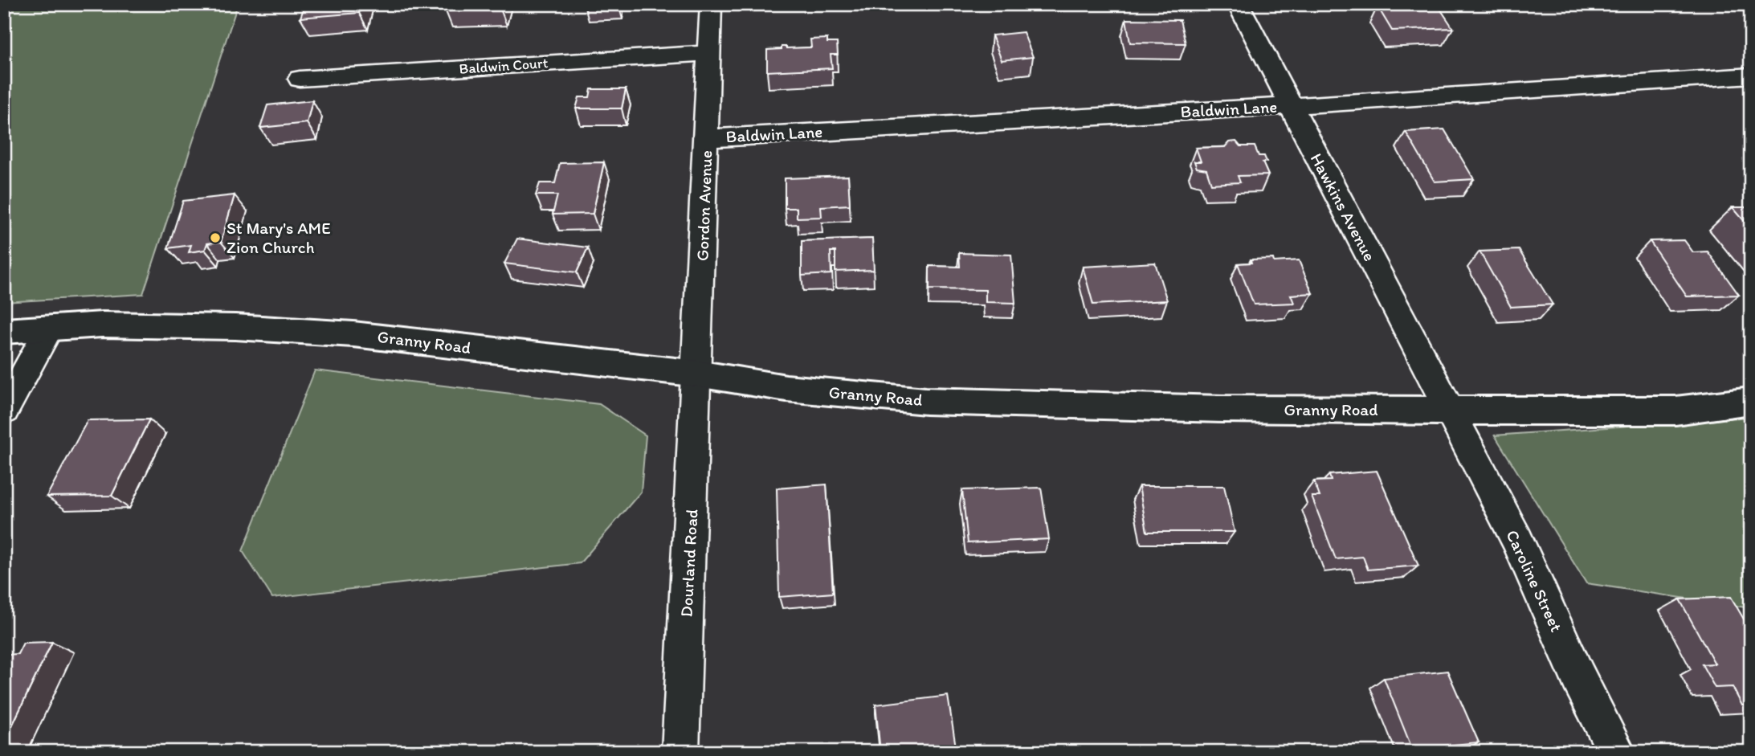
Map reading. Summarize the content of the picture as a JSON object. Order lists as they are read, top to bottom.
{
  "streets": {
    "street": [
      "Baldwin Court",
      "Baldwin Lane",
      "Gordon Avenue",
      "Hawkins Avenue",
      "Granny Road",
      "Dourland Road",
      "Caroline Street"
    ]
  },
  "crossings": [
    ["Baldwin Court", "Gordon Avenue"],
    ["Baldwin Lane", "Gordon Avenue"],
    ["Baldwin Lane", "Hawkins Avenue"],
    ["Gordon Avenue", "Granny Road"],
    ["Gordon Avenue", "Dourland Road"],
    ["Hawkins Avenue", "Granny Road"],
    ["Hawkins Avenue", "Caroline Street"],
    ["Granny Road", "Dourland Road"],
    ["Granny Road", "Caroline Street"]
  ],
  "places": ["St Mary's AME Zion Church"]
}
